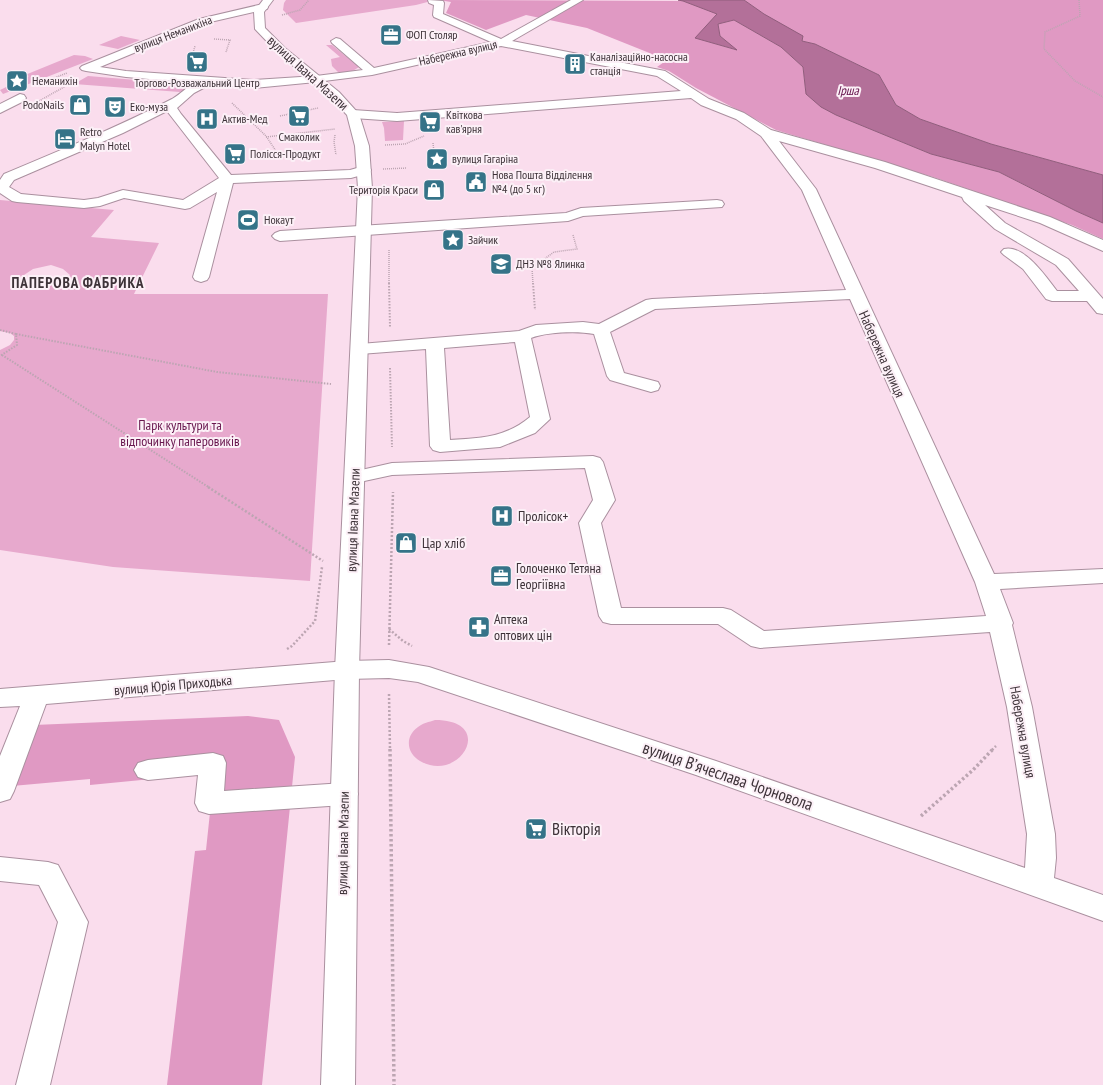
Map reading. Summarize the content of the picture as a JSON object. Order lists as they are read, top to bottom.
{
  "streets": {
    "street": [
      "вулиця Неманихіна",
      "Набережна вулиця",
      "вулиця Івана Мазепи",
      "вулиця Юрія Приходька",
      "вулиця Вʼячеслава Чорновола"
    ]
  },
  "crossings": [
    ["вулиця Неманихіна", "Набережна вулиця"],
    ["вулиця Неманихіна", "вулиця Івана Мазепи"],
    ["Набережна вулиця", "вулиця Івана Мазепи"],
    ["Набережна вулиця", "вулиця Вʼячеслава Чорновола"],
    ["вулиця Івана Мазепи", "вулиця Юрія Приходька"],
    ["вулиця Івана Мазепи", "вулиця Вʼячеслава Чорновола"],
    ["вулиця Юрія Приходька", "вулиця Вʼячеслава Чорновола"]
  ],
  "districts": ["ПАПЕРОВА ФАБРИКА"],
  "water": ["Ірша"],
  "parks": ["Парк культури та відпочинку паперовиків"],
  "places": {
    "office": ["ФОП Столяр", "Голоченко Тетяна Георгіївна"],
    "supermarket": [
      "Торгово-Розважальний Центр",
      "Смаколик",
      "Квіткова кав'ярня",
      "Полісся-Продукт",
      "Вікторія"
    ],
    "building": ["Каналізаційно-насосна станція"],
    "place": ["Неманихін", "вулиця Гагаріна", "Зайчик"],
    "shop": ["PodoNails", "Територія Краси", "Цар хліб"],
    "theatre": ["Еко-муза"],
    "hospital": ["Актив-Мед", "Пролісок+"],
    "hotel": ["Retro Malyn Hotel"],
    "public building": ["Нова Пошта Відділення №4 (до 5 кг)"],
    "sports": ["Нокаут"],
    "school or university": ["ДНЗ №8 Ялинка"],
    "pharmacy": ["Аптека оптових цін"]
  }
}
